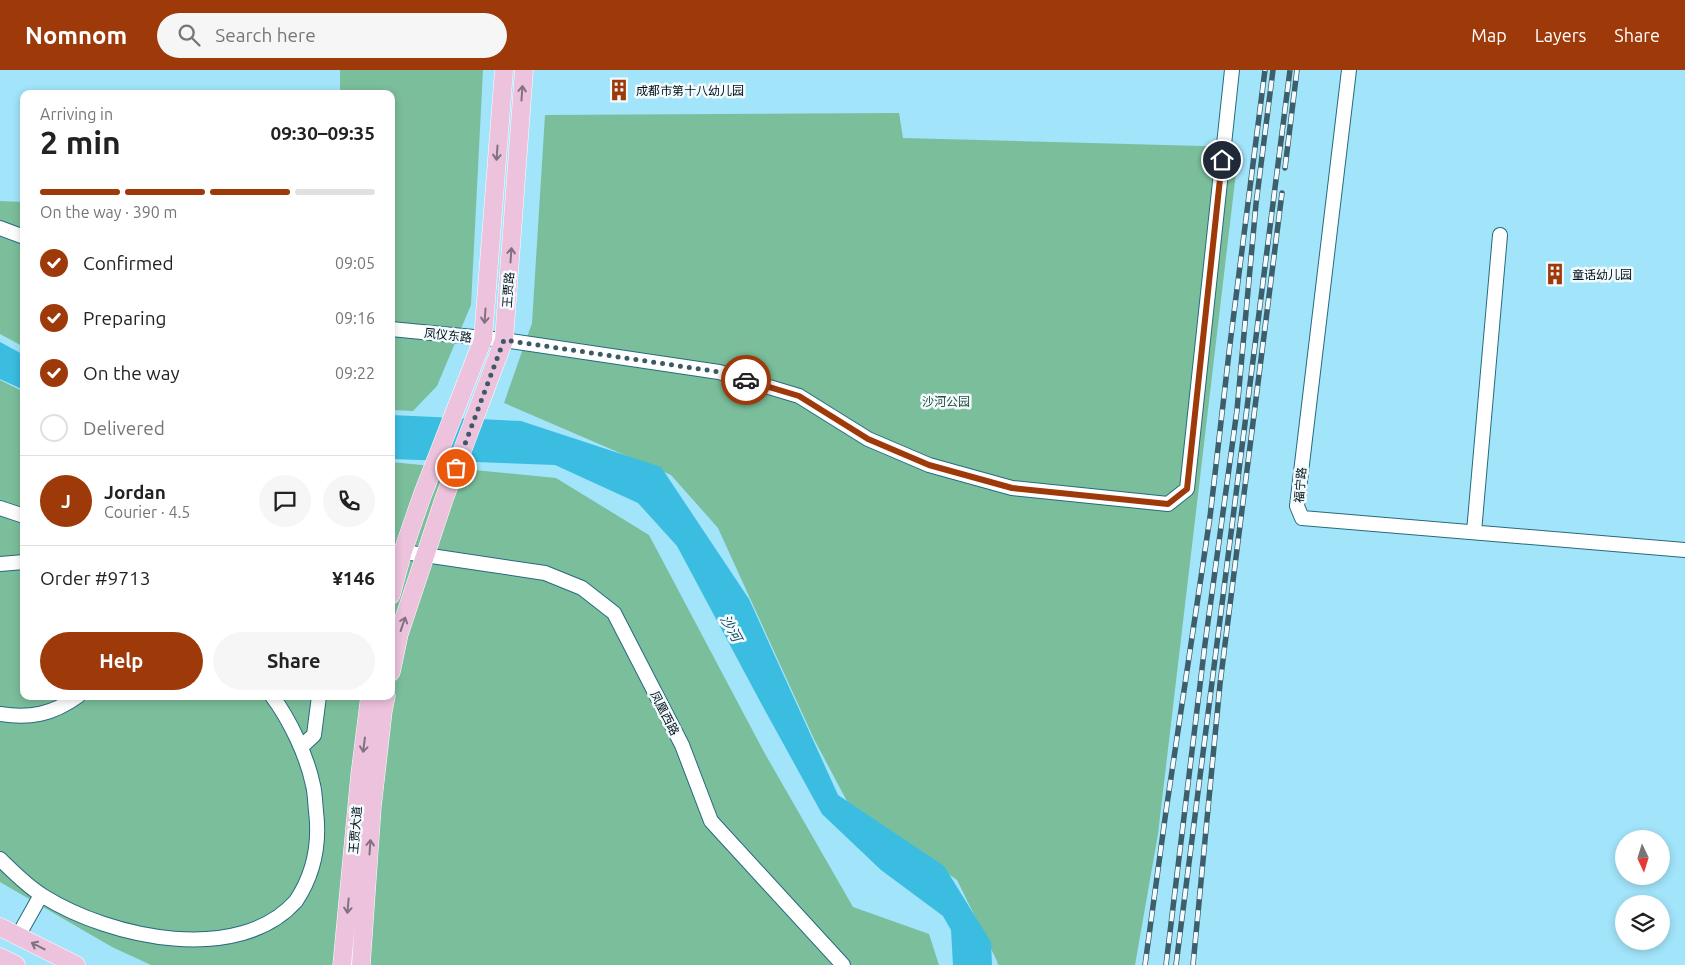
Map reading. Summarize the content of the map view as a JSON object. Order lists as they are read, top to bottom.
{
  "streets": {
    "main road": ["王贾路", "王贾大道"],
    "street": ["凤仪东路", "福宁路", "凤凰西路"]
  },
  "crossings": [
    ["王贾路", "凤仪东路"],
    ["王贾路", "凤凰西路"]
  ],
  "water": ["沙河"],
  "parks": ["沙河公园"],
  "places": {
    "building": ["成都市第十八幼儿园", "童话幼儿园"]
  },
  "north": "bottom",
  "page": {
    "header": "Nomnom",
    "search": "Search here",
    "nav": ["Map", "Layers", "Share"],
    "heading": ["2 min", "Arriving in", "09:30–09:35"],
    "panel": [
      "Jordan",
      "Courier · 4.5",
      "Order #9713",
      "¥146"
    ],
    "bar": "On the way · 390 m",
    "list": [
      ["Confirmed", "09:05"],
      ["Preparing", "09:16"],
      ["On the way", "09:22"],
      "Delivered"
    ],
    "round": "J",
    "buttons": ["Help", "Share"]
  }
}
